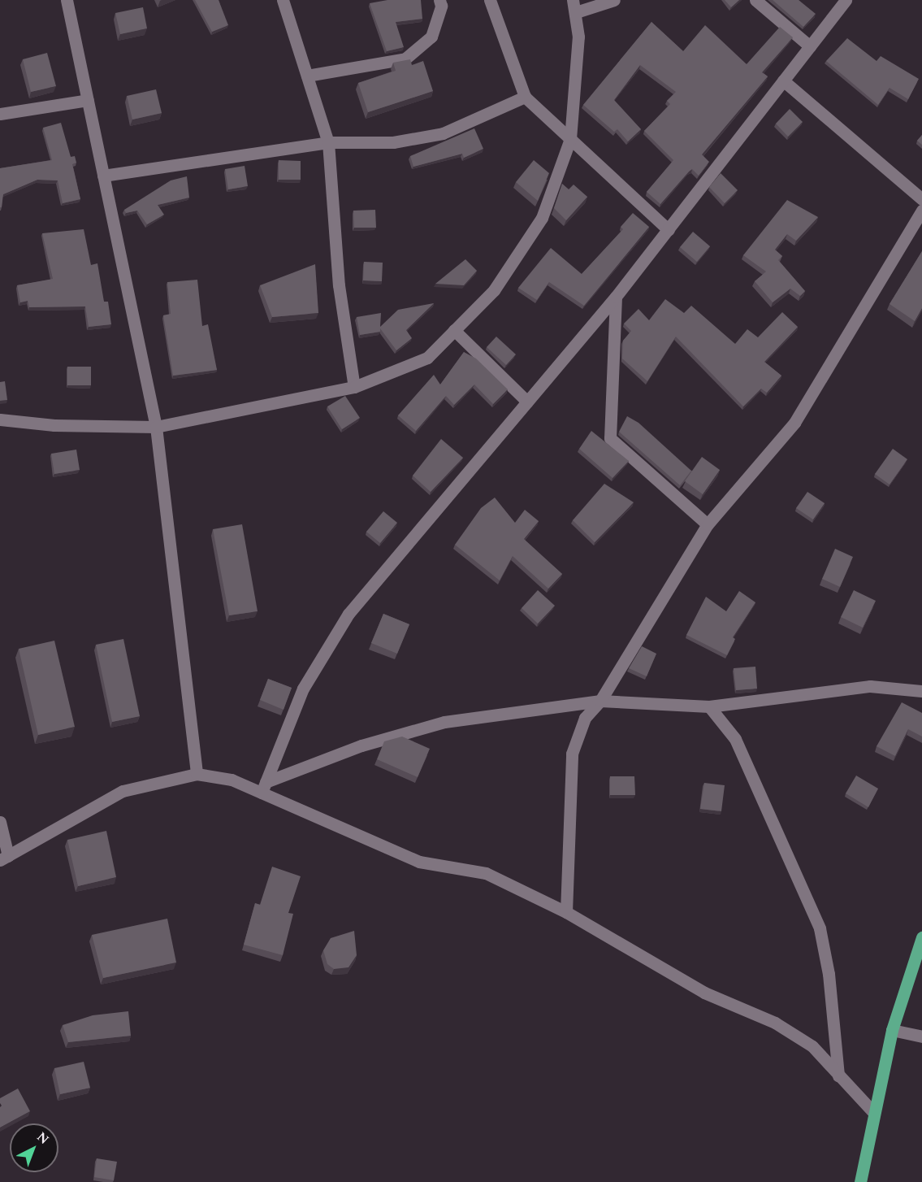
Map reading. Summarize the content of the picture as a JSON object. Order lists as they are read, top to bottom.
{
  "north": "top right"
}
